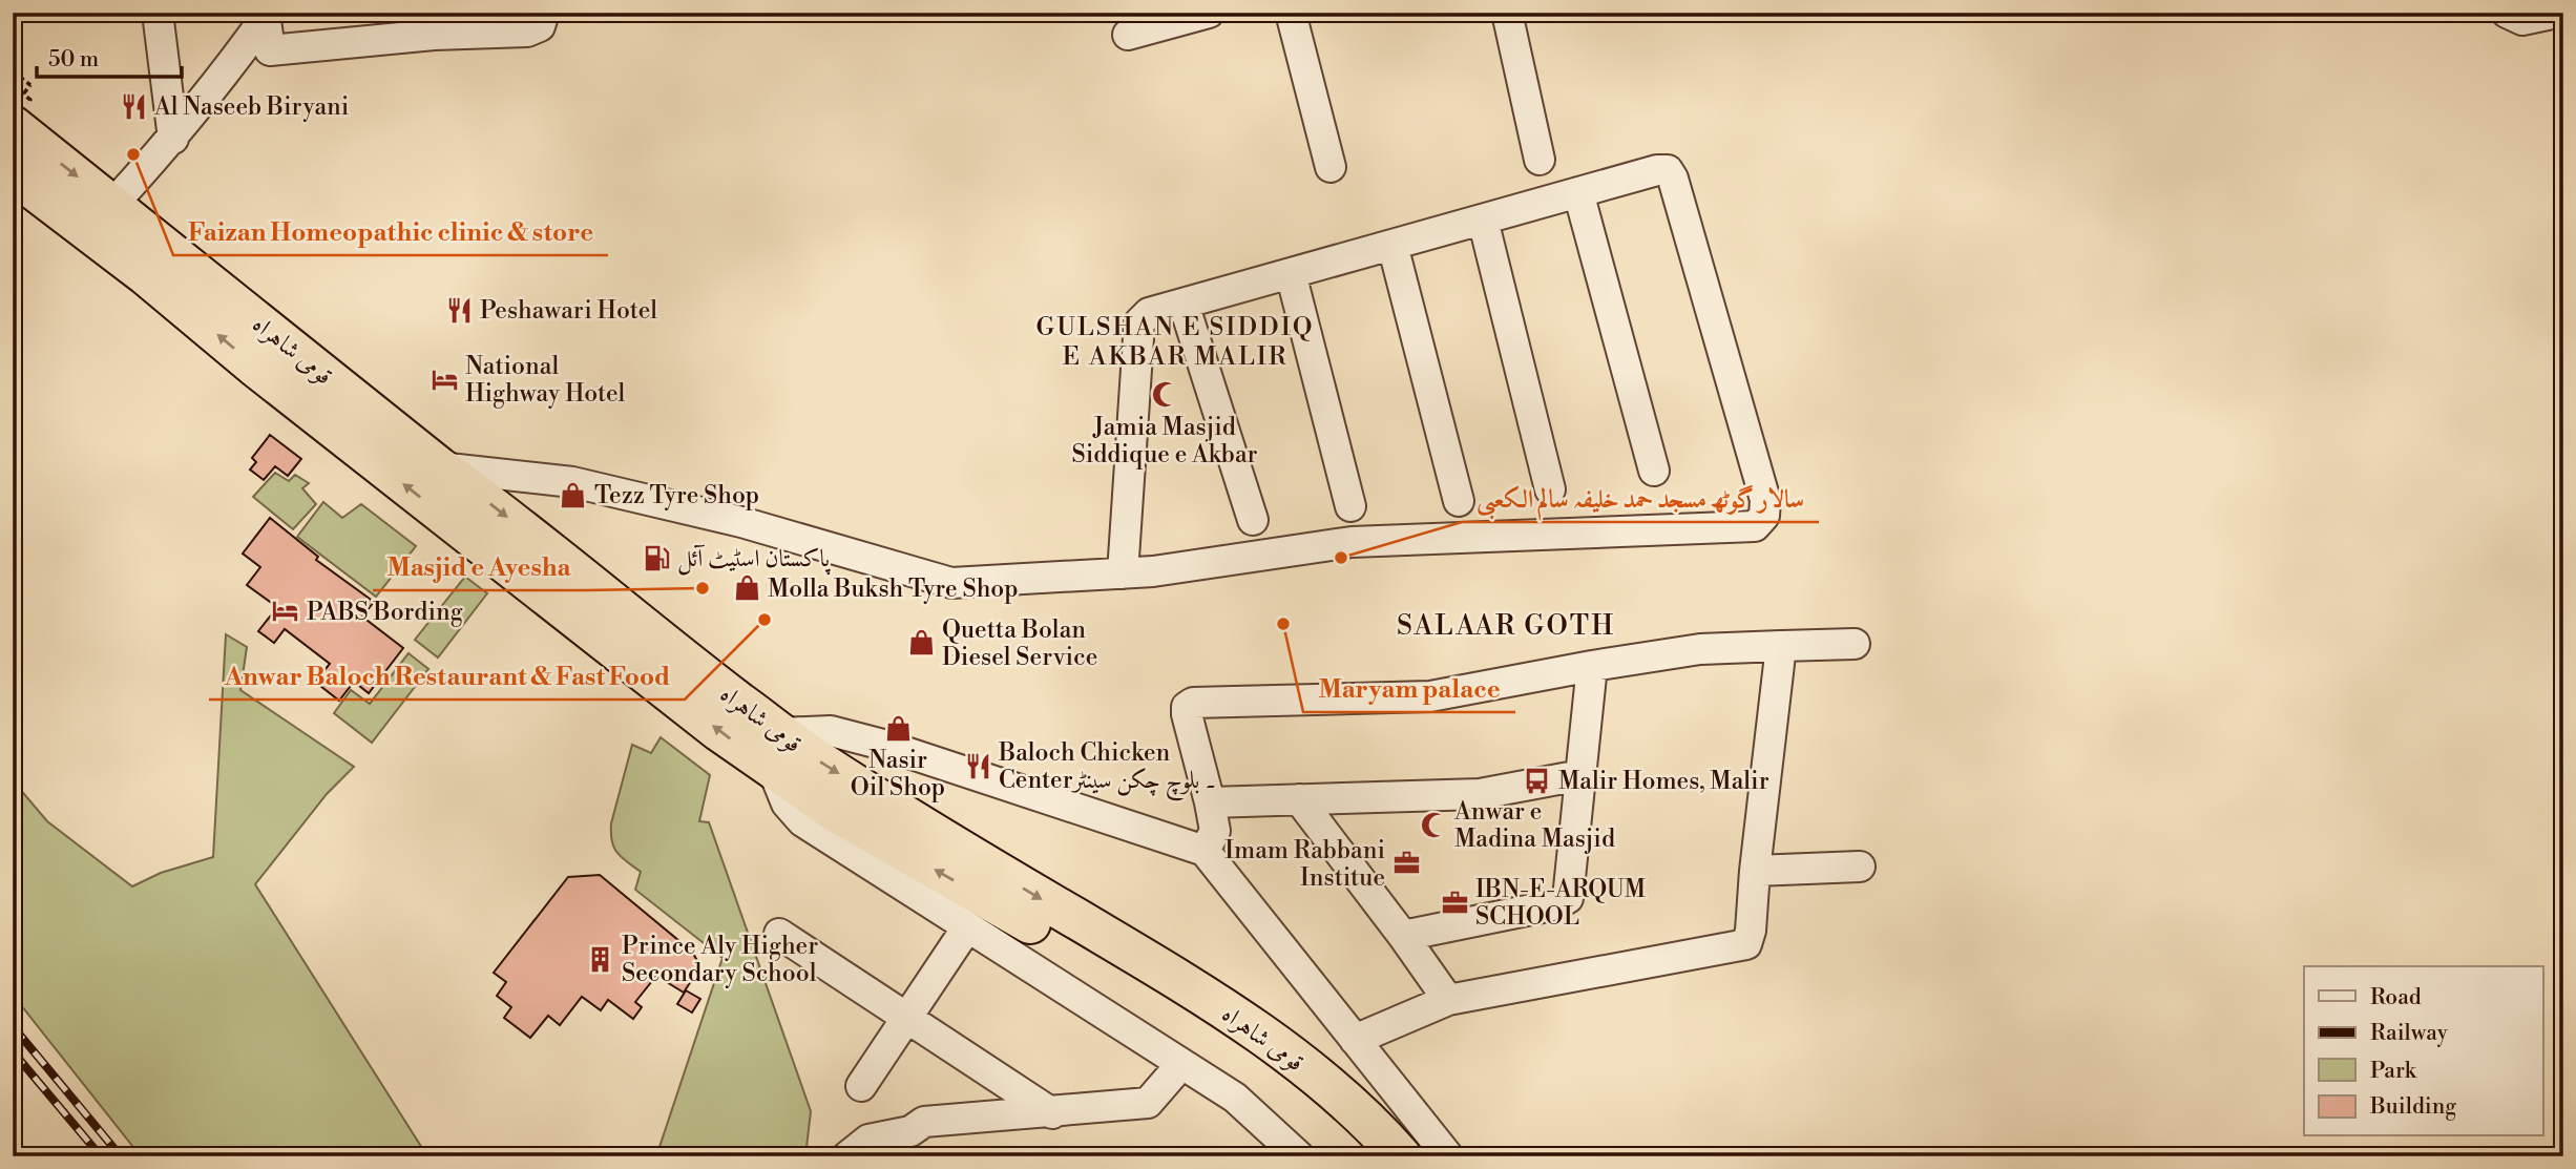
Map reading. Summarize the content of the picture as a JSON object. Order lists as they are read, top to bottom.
{
  "streets": {
    "highway": ["قومی شاہراہ"]
  },
  "districts": ["GULSHAN E SIDDIQ E AKBAR MALIR", "SALAAR GOTH"],
  "places": {
    "restaurant": ["Al Naseeb Biryani", "Peshawari Hotel", "Baloch Chicken Center۔ بلوچ چکن سینٹر"],
    "other": [
      "Faizan Homeopathic clinic & store",
      "سالار گوٹھ مسجد حمد خلیفہ سالم الکعبی",
      "Masjid e Ayesha",
      "Anwar Baloch Restaurant & Fast Food",
      "Maryam palace"
    ],
    "hotel": ["National Highway Hotel", "PABS Bording"],
    "mosque": ["Jamia Masjid Siddique e Akbar", "Anwar e Madina Masjid"],
    "shop": [
      "Tezz Tyre Shop",
      "Molla Buksh Tyre Shop",
      "Quetta Bolan Diesel Service",
      "Nasir Oil Shop"
    ],
    "fuel station": ["پاکستان اسٹیٹ آئل"],
    "bus stop": ["Malir Homes, Malir"],
    "office": ["Imam Rabbani Institue", "IBN-E-ARQUM SCHOOL"],
    "building": ["Prince Aly Higher Secondary School"]
  },
  "legend": [
    "Road",
    "Railway",
    "Park",
    "Building"
  ],
  "scale_bar": "50 m"
}
